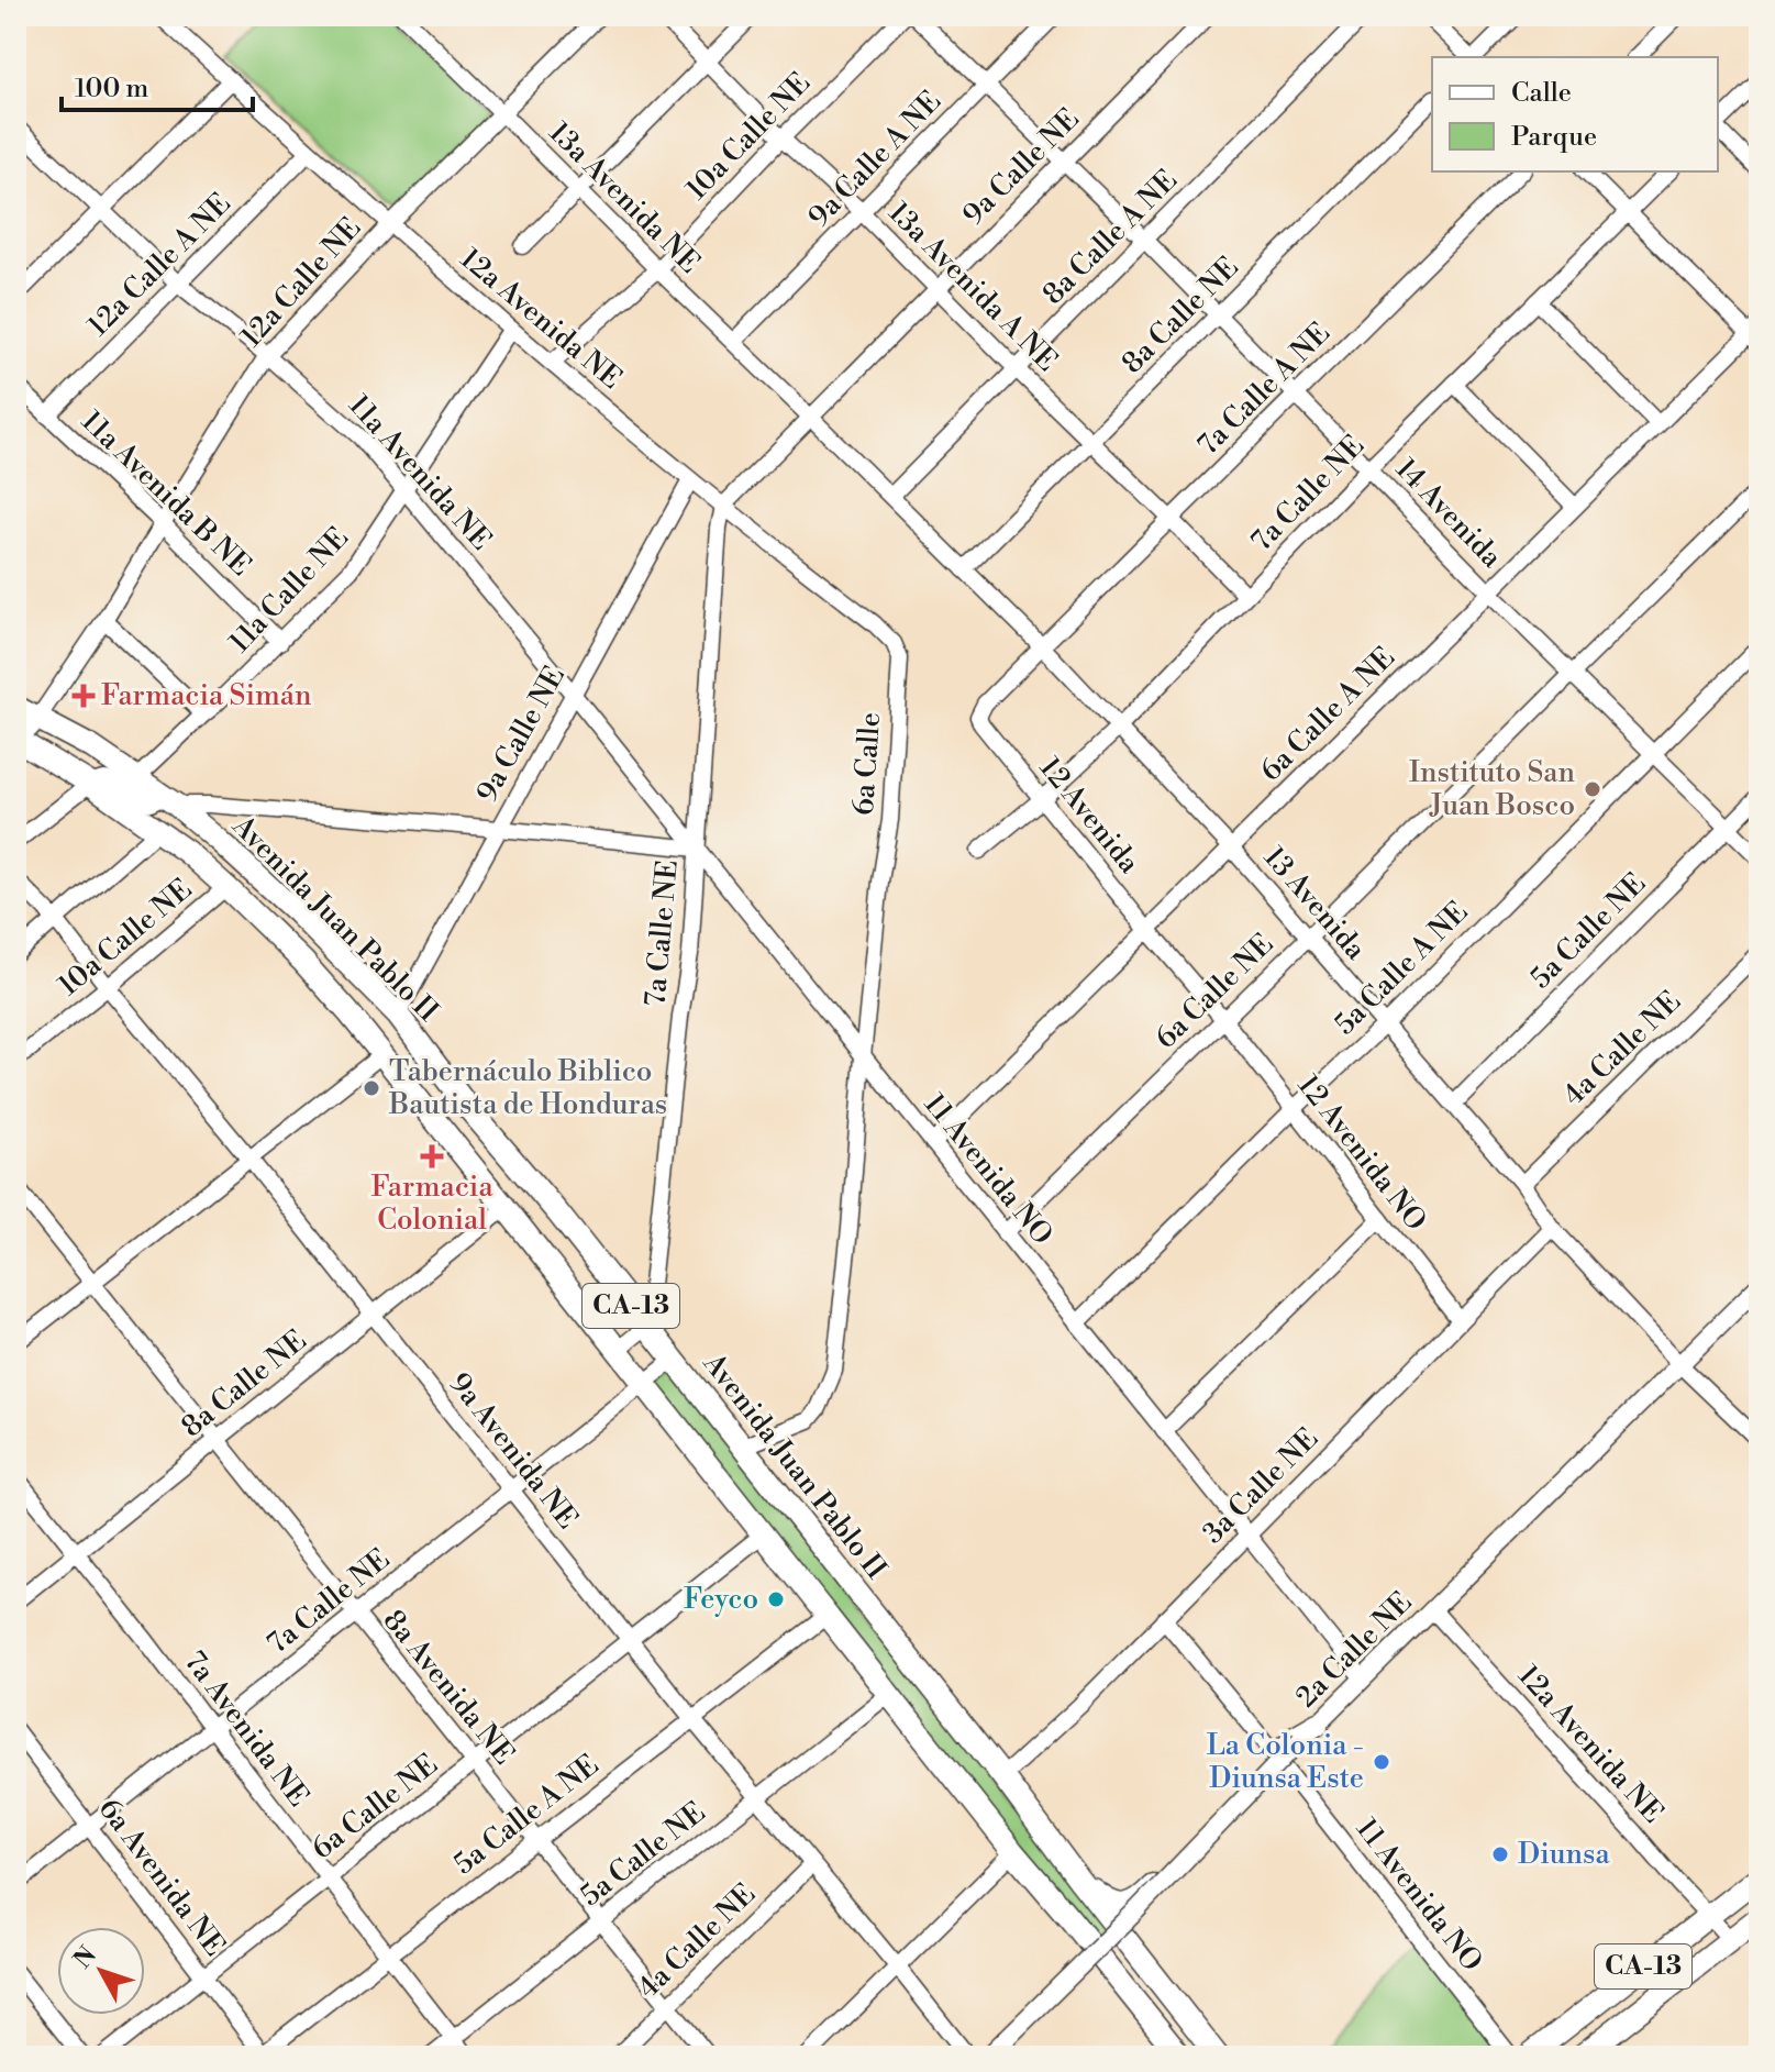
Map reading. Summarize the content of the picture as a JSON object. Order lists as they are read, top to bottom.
{
  "streets": {
    "highway": ["Avenida Juan Pablo II", "CA-13"],
    "main road": ["2a Calle NE"],
    "street": [
      "10a Calle NE",
      "9a Calle A NE",
      "9a Calle NE",
      "13a Avenida NE",
      "8a Calle A NE",
      "12a Calle A NE",
      "12a Calle NE",
      "13a Avenida A NE",
      "8a Calle NE",
      "12a Avenida NE",
      "7a Calle A NE",
      "11a Avenida NE",
      "11a Avenida B NE",
      "7a Calle NE",
      "14 Avenida",
      "11a Calle NE",
      "6a Calle A NE",
      "6a Calle",
      "12 Avenida",
      "13 Avenida",
      "5a Calle NE",
      "5a Calle A NE",
      "6a Calle NE",
      "4a Calle NE",
      "12 Avenida NO",
      "11 Avenida NO",
      "9a Avenida NE",
      "3a Calle NE",
      "8a Avenida NE",
      "7a Avenida NE",
      "6a Avenida NE"
    ]
  },
  "crossings": [
    ["10a Calle NE", "13a Avenida NE"],
    ["10a Calle NE", "13a Avenida A NE"],
    ["10a Calle NE", "12a Avenida NE"],
    ["10a Calle NE", "Avenida Juan Pablo II"],
    ["10a Calle NE", "9a Avenida NE"],
    ["9a Calle A NE", "13a Avenida NE"],
    ["9a Calle A NE", "13a Avenida A NE"],
    ["9a Calle A NE", "14 Avenida"],
    ["9a Calle NE", "13a Avenida NE"],
    ["9a Calle NE", "13a Avenida A NE"],
    ["9a Calle NE", "12a Avenida NE"],
    ["9a Calle NE", "11a Avenida NE"],
    ["9a Calle NE", "7a Calle NE"],
    ["9a Calle NE", "14 Avenida"],
    ["9a Calle NE", "13 Avenida"],
    ["9a Calle NE", "Avenida Juan Pablo II"],
    ["9a Calle NE", "11 Avenida NO"],
    ["13a Avenida NE", "12a Calle NE"],
    ["13a Avenida NE", "13 Avenida"],
    ["8a Calle A NE", "13a Avenida A NE"],
    ["8a Calle A NE", "14 Avenida"],
    ["8a Calle A NE", "13 Avenida"],
    ["12a Calle A NE", "12a Avenida NE"],
    ["12a Calle A NE", "11a Avenida NE"],
    ["12a Calle A NE", "11a Avenida B NE"],
    ["12a Calle NE", "12a Avenida NE"],
    ["12a Calle NE", "11a Avenida NE"],
    ["12a Calle NE", "11a Avenida B NE"],
    ["12a Calle NE", "Avenida Juan Pablo II"],
    ["13a Avenida A NE", "8a Calle NE"],
    ["13a Avenida A NE", "7a Calle A NE"],
    ["13a Avenida A NE", "7a Calle NE"],
    ["8a Calle NE", "14 Avenida"],
    ["8a Calle NE", "13 Avenida"],
    ["8a Calle NE", "Avenida Juan Pablo II"],
    ["8a Calle NE", "9a Avenida NE"],
    ["8a Calle NE", "8a Avenida NE"],
    ["8a Calle NE", "7a Avenida NE"],
    ["12a Avenida NE", "7a Calle NE"],
    ["12a Avenida NE", "11a Calle NE"],
    ["12a Avenida NE", "6a Calle"],
    ["12a Avenida NE", "CA-13"],
    ["12a Avenida NE", "2a Calle NE"],
    ["7a Calle A NE", "14 Avenida"],
    ["7a Calle A NE", "12 Avenida"],
    ["7a Calle A NE", "13 Avenida"],
    ["11a Avenida NE", "11a Calle NE"],
    ["11a Avenida NE", "11 Avenida NO"],
    ["11a Avenida B NE", "11a Calle NE"],
    ["7a Calle NE", "14 Avenida"],
    ["7a Calle NE", "12 Avenida"],
    ["7a Calle NE", "13 Avenida"],
    ["7a Calle NE", "Avenida Juan Pablo II"],
    ["7a Calle NE", "11 Avenida NO"],
    ["7a Calle NE", "9a Avenida NE"],
    ["7a Calle NE", "8a Avenida NE"],
    ["7a Calle NE", "7a Avenida NE"],
    ["7a Calle NE", "6a Avenida NE"],
    ["14 Avenida", "6a Calle A NE"],
    ["14 Avenida", "5a Calle NE"],
    ["14 Avenida", "5a Calle A NE"],
    ["14 Avenida", "6a Calle NE"],
    ["11a Calle NE", "Avenida Juan Pablo II"],
    ["6a Calle A NE", "12 Avenida"],
    ["6a Calle A NE", "13 Avenida"],
    ["6a Calle A NE", "11 Avenida NO"],
    ["6a Calle", "11 Avenida NO"],
    ["12 Avenida", "13 Avenida"],
    ["12 Avenida", "6a Calle NE"],
    ["12 Avenida", "12 Avenida NO"],
    ["13 Avenida", "5a Calle NE"],
    ["13 Avenida", "5a Calle A NE"],
    ["13 Avenida", "6a Calle NE"],
    ["13 Avenida", "4a Calle NE"],
    ["13 Avenida", "3a Calle NE"],
    ["13 Avenida", "2a Calle NE"],
    ["Avenida Juan Pablo II", "5a Calle NE"],
    ["Avenida Juan Pablo II", "5a Calle A NE"],
    ["Avenida Juan Pablo II", "6a Calle NE"],
    ["Avenida Juan Pablo II", "3a Calle NE"],
    ["5a Calle NE", "9a Avenida NE"],
    ["5a Calle NE", "8a Avenida NE"],
    ["5a Calle NE", "7a Avenida NE"],
    ["5a Calle A NE", "12 Avenida NO"],
    ["5a Calle A NE", "11 Avenida NO"],
    ["5a Calle A NE", "9a Avenida NE"],
    ["5a Calle A NE", "8a Avenida NE"],
    ["5a Calle A NE", "7a Avenida NE"],
    ["5a Calle A NE", "6a Avenida NE"],
    ["6a Calle NE", "12 Avenida NO"],
    ["6a Calle NE", "11 Avenida NO"],
    ["6a Calle NE", "9a Avenida NE"],
    ["6a Calle NE", "8a Avenida NE"],
    ["6a Calle NE", "7a Avenida NE"],
    ["6a Calle NE", "6a Avenida NE"],
    ["4a Calle NE", "9a Avenida NE"],
    ["4a Calle NE", "8a Avenida NE"],
    ["12 Avenida NO", "3a Calle NE"],
    ["11 Avenida NO", "3a Calle NE"],
    ["11 Avenida NO", "2a Calle NE"]
  ],
  "places": {
    "health": ["Farmacia Simán", "Farmacia Colonial"],
    "other": [
      "Instituto San Juan Bosco",
      "Tabernáculo Biblico Bautista de Honduras",
      "Feyco",
      "La Colonia - Diunsa Este",
      "Diunsa"
    ]
  },
  "legend": ["Calle", "Parque"],
  "scale_bar": "100 m",
  "north": "top left"
}
